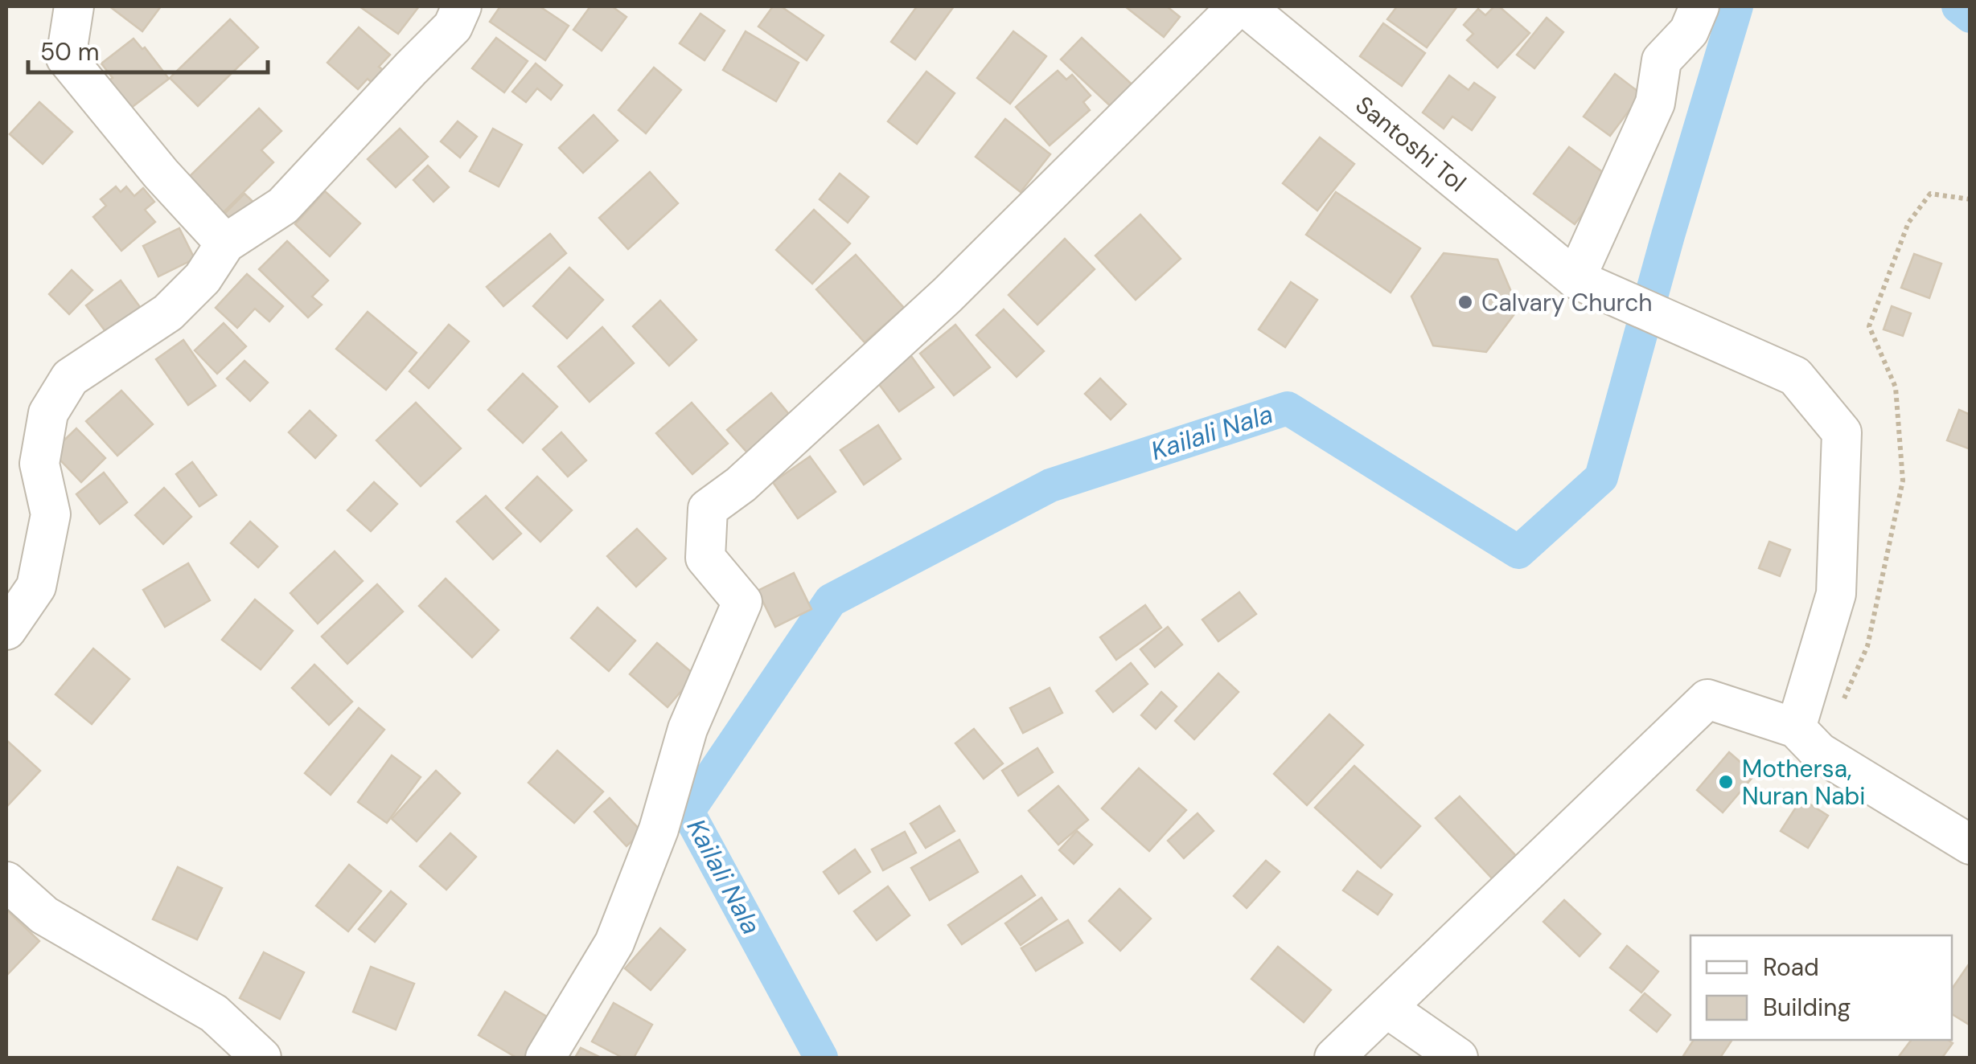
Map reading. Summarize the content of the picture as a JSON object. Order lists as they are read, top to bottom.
{
  "streets": {
    "street": ["Santoshi Tol"]
  },
  "water": ["Kailali Nala"],
  "places": ["Calvary Church", "Mothersa, Nuran Nabi"],
  "legend": ["Road", "Building"],
  "scale_bar": "50 m"
}
